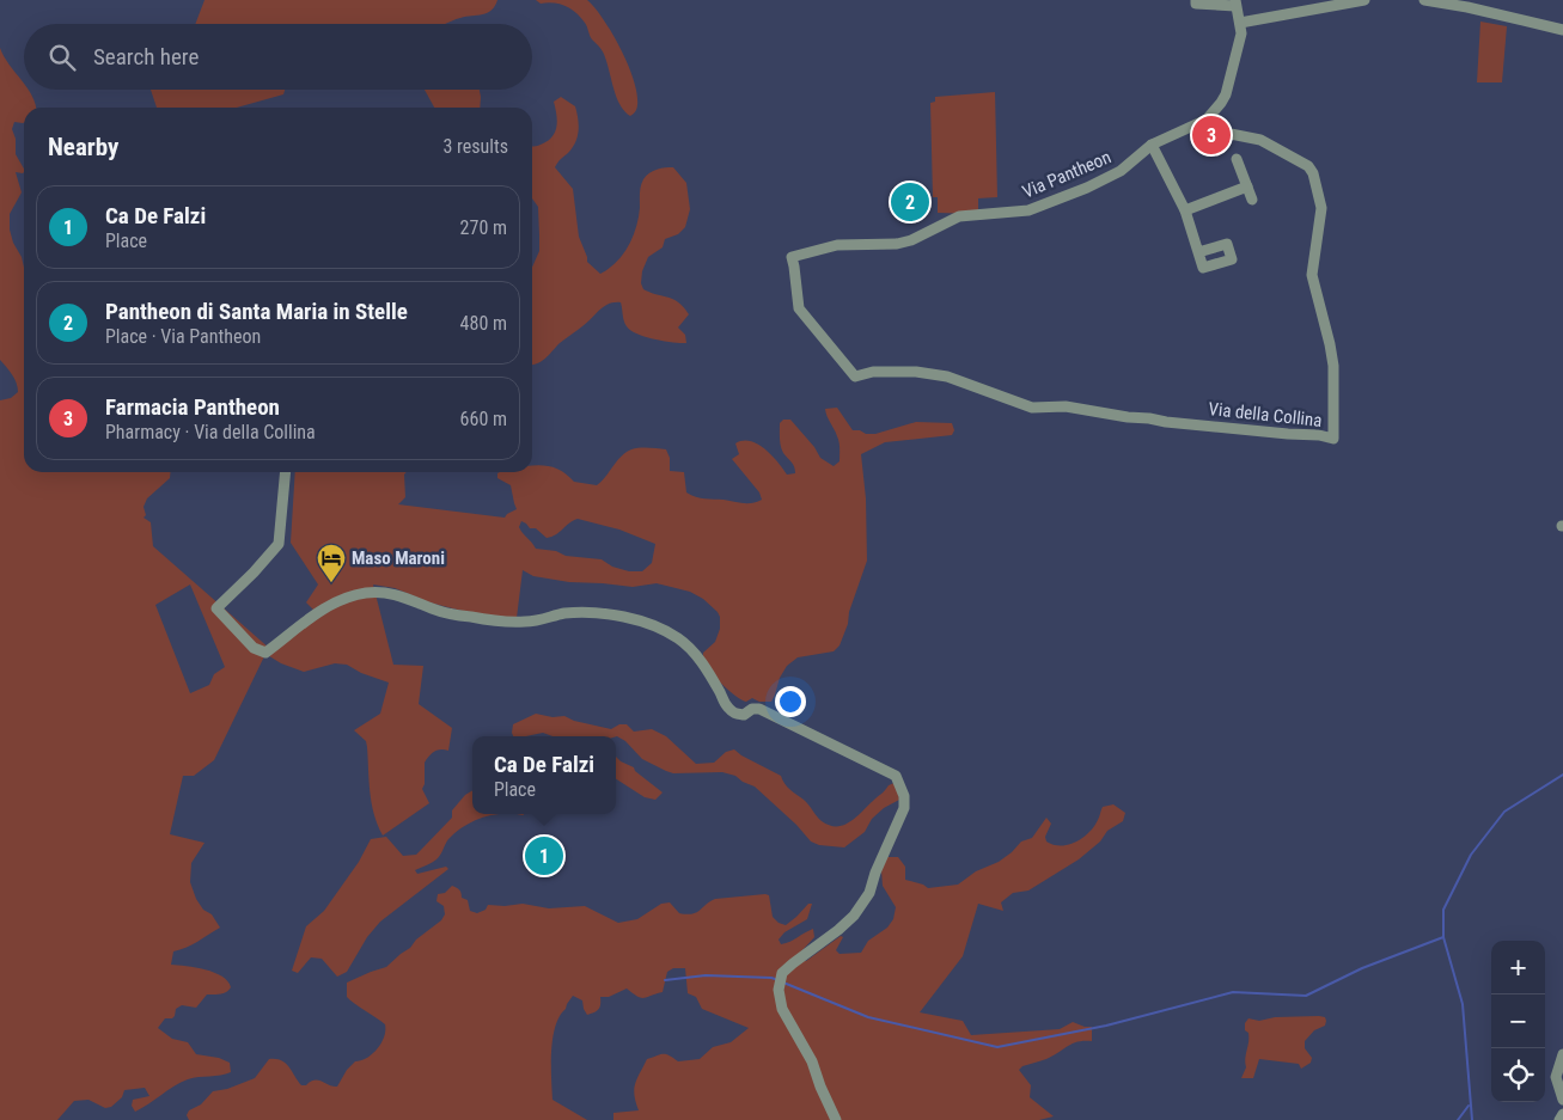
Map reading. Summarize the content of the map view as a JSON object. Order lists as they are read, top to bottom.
{
  "streets": {
    "street": ["Via Pantheon", "Via della Collina"]
  },
  "crossings": [
    ["Via Pantheon", "Via della Collina"]
  ],
  "places": {
    "hotel": ["Maso Maroni"]
  },
  "page": {
    "search": "Search here",
    "heading": ["Nearby", "3 results"],
    "pins": ["3", "2", "1"],
    "list": [
      {
        "mark": "1",
        "name": "Ca De Falzi",
        "note": "Place",
        "value": "270 m"
      },
      {
        "mark": "2",
        "name": "Pantheon di Santa Maria in Stelle",
        "note": "Place · Via Pantheon",
        "value": "480 m"
      },
      {
        "mark": "3",
        "name": "Farmacia Pantheon",
        "note": "Pharmacy · Via della Collina",
        "value": "660 m"
      }
    ],
    "popup": ["Ca De Falzi", "Place"],
    "map_buttons": ["+", "−"]
  }
}
